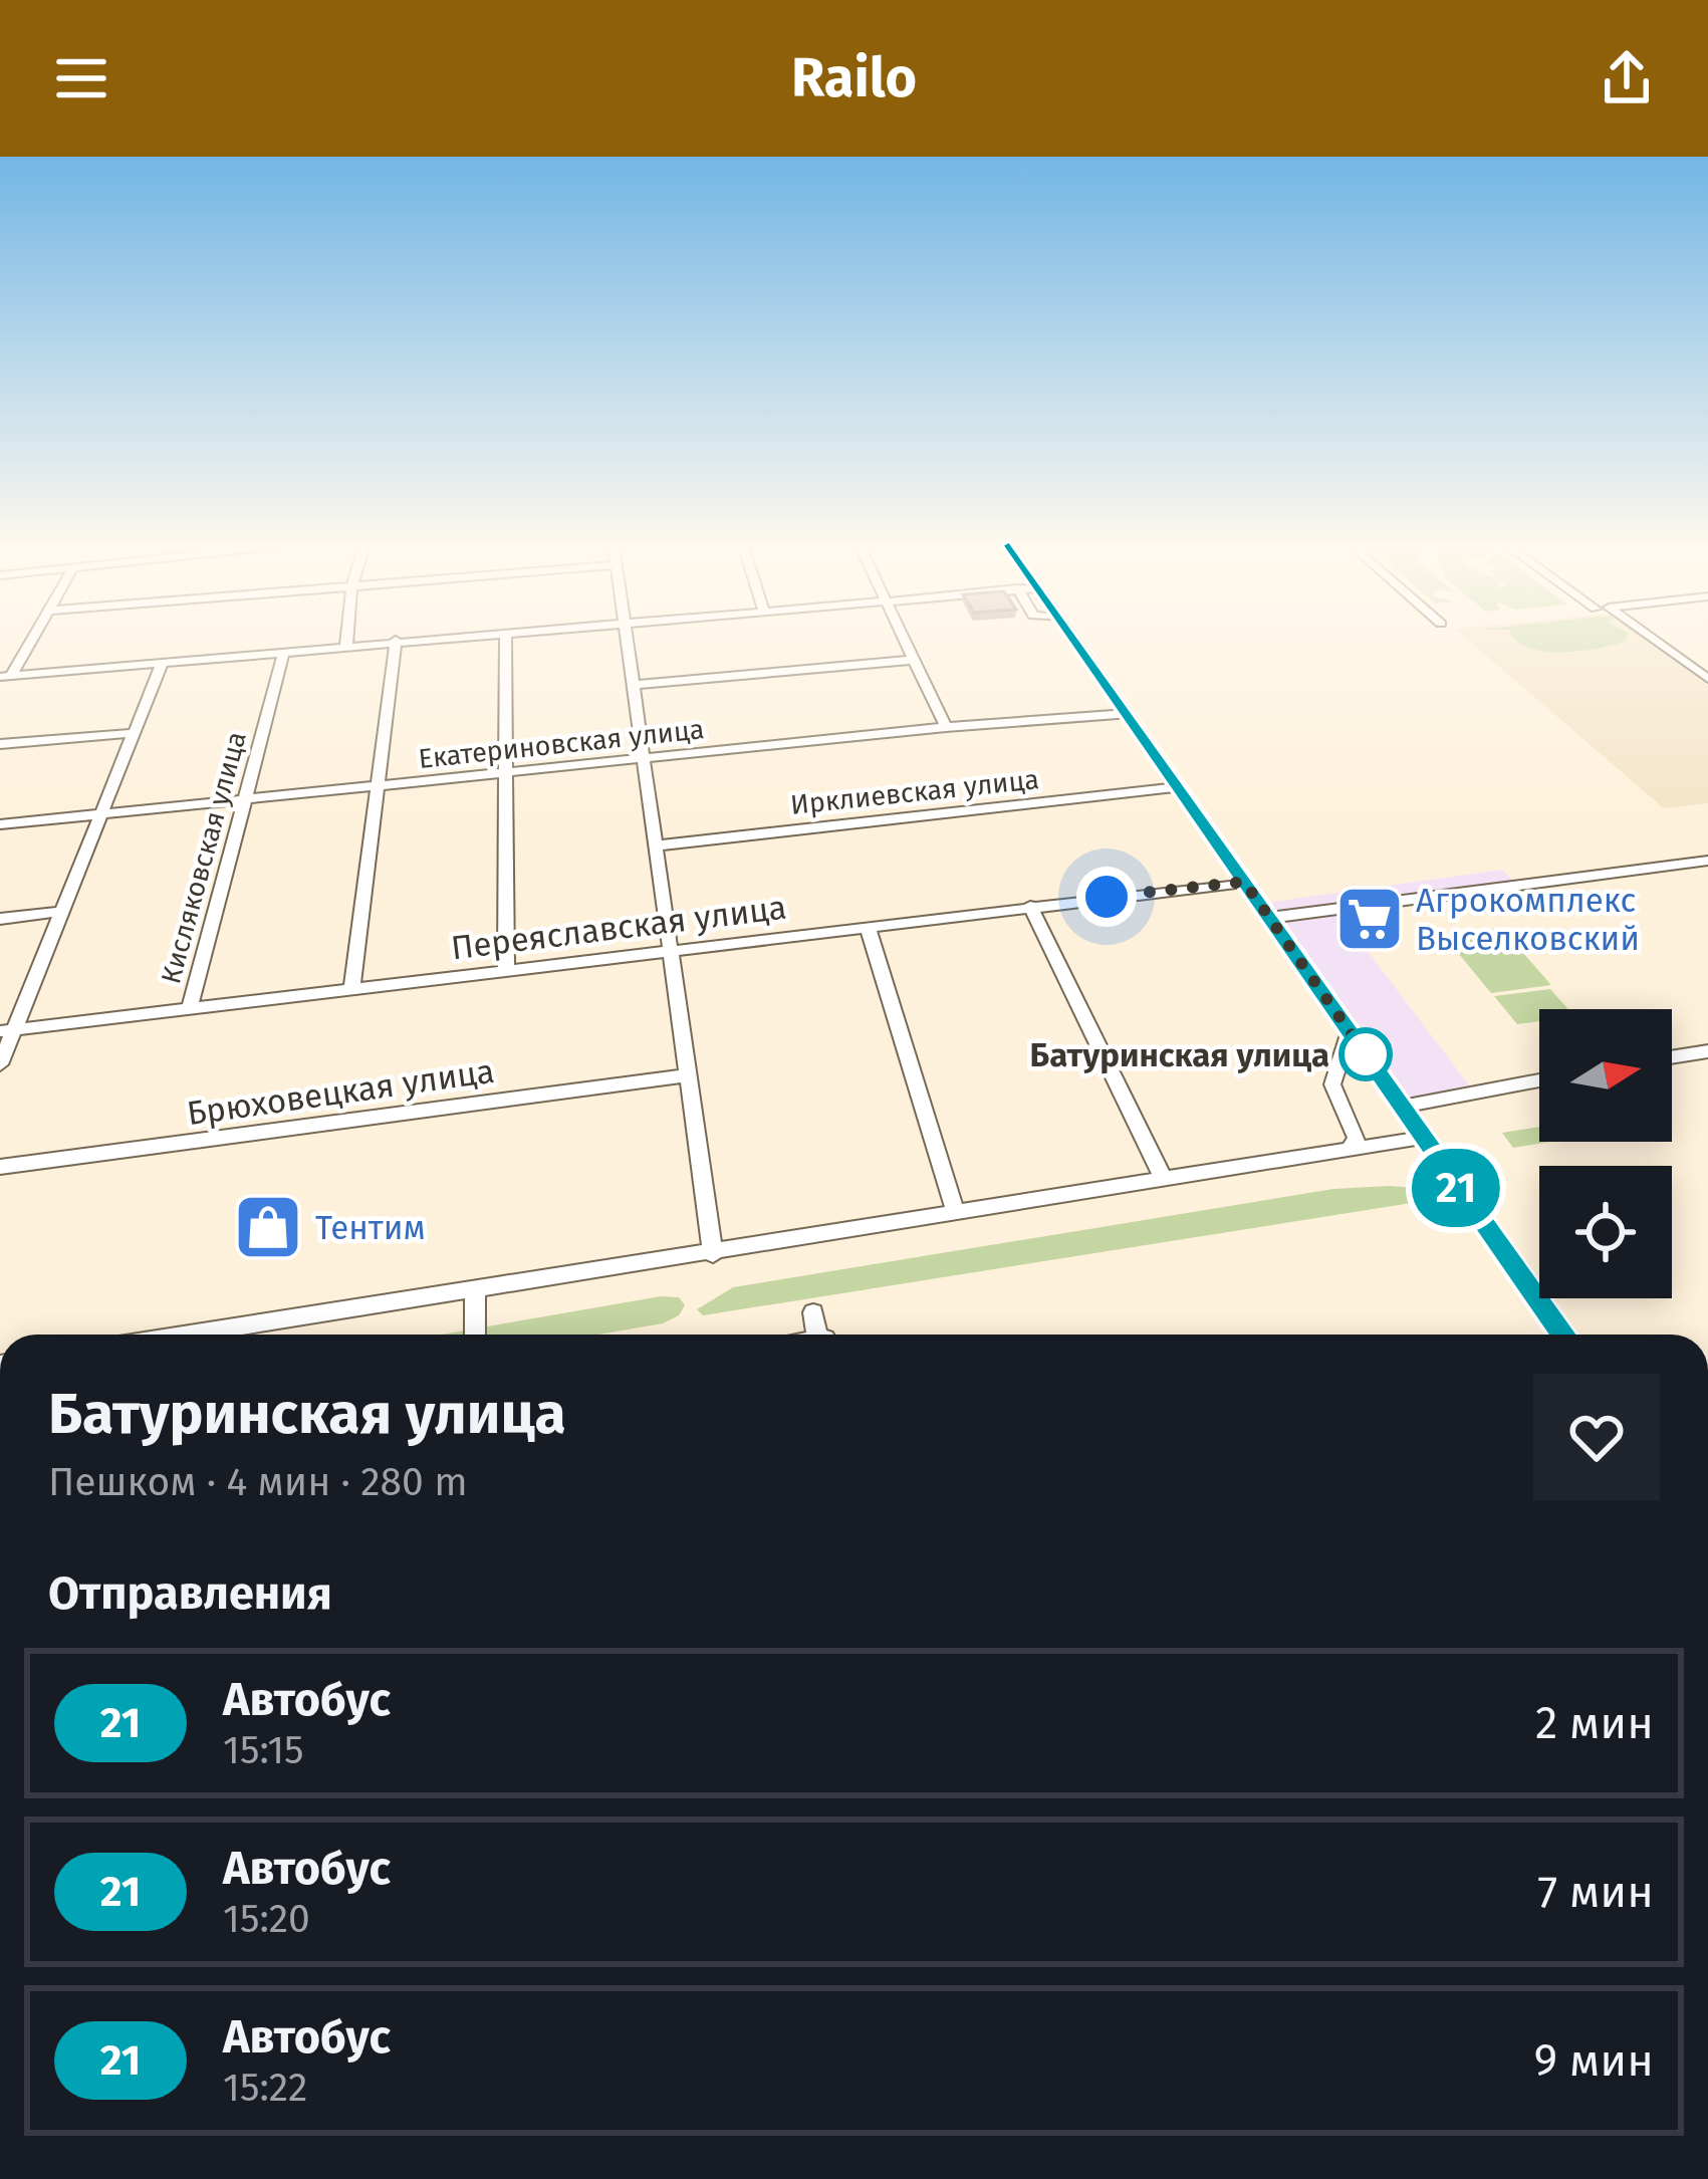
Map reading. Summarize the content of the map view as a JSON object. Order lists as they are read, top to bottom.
{
  "streets": {
    "street": [
      "Екатериновская улица",
      "Ирклиевская улица",
      "Кисляковская улица",
      "Переяславская улица",
      "Брюховецкая улица"
    ]
  },
  "crossings": [
    ["Екатериновская улица", "Кисляковская улица"],
    ["Кисляковская улица", "Переяславская улица"]
  ],
  "places": {
    "supermarket": ["Агрокомплекс Выселковский"],
    "other": ["Батуринская улица"],
    "shop": ["Тентим"]
  },
  "lines": ["bus line 21"],
  "north": "right",
  "page": {
    "header": "Railo",
    "on_map": "21",
    "heading": [
      ["Батуринская улица", "Пешком · 4 мин · 280 m"],
      "Отправления"
    ],
    "list": [
      {
        "mark": "21",
        "name": "Автобус",
        "note": "15:15",
        "value": "2 мин"
      },
      {
        "mark": "21",
        "name": "Автобус",
        "note": "15:20",
        "value": "7 мин"
      },
      {
        "mark": "21",
        "name": "Автобус",
        "note": "15:22",
        "value": "9 мин"
      }
    ]
  }
}
